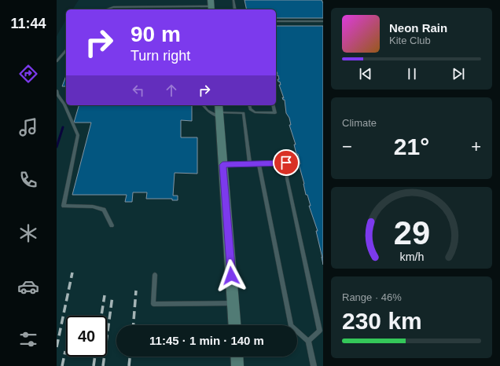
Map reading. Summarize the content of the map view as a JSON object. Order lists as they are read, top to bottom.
{
  "page": {
    "tabs": "11:44",
    "turn": ["90 m", "Turn right"],
    "song": ["Neon Rain", "Kite Club"],
    "tile": [
      "Climate",
      ["Range · 46%", "230 km"]
    ],
    "heat": ["−", "21°", "+"],
    "limit": "40",
    "trip": "11:45 · 1 min · 140 m",
    "gauge": ["29", "km/h"]
  }
}
